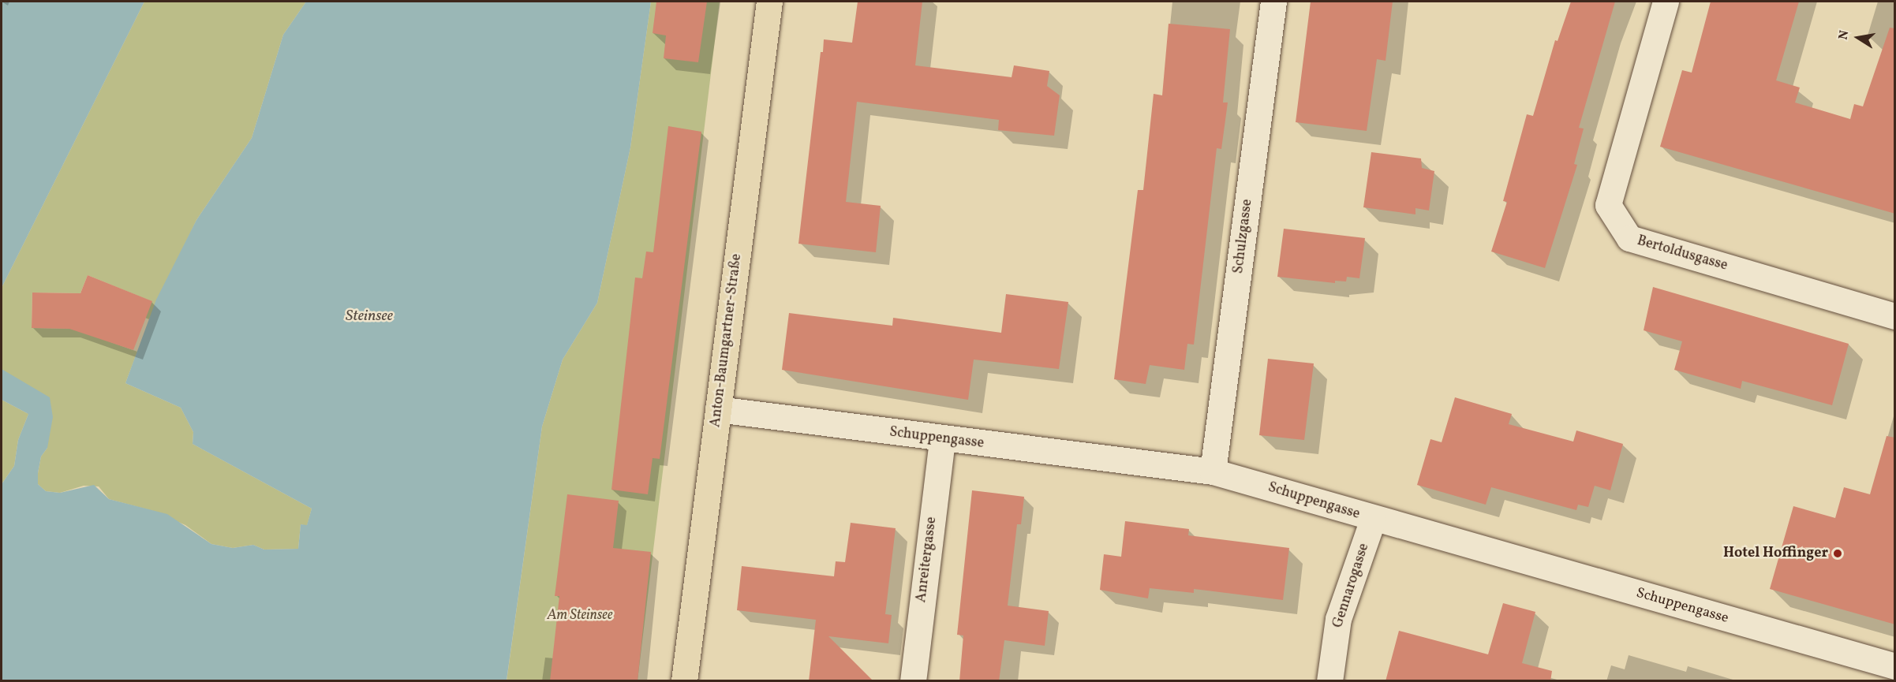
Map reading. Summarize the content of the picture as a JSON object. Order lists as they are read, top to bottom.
{
  "streets": {
    "main road": ["Anton-Baumgartner-Straße"],
    "street": [
      "Schulzgasse",
      "Bertoldusgasse",
      "Schuppengasse",
      "Anreitergasse",
      "Gennarogasse"
    ]
  },
  "crossings": [
    ["Schulzgasse", "Schuppengasse"],
    ["Anton-Baumgartner-Straße", "Schuppengasse"],
    ["Schuppengasse", "Anreitergasse"],
    ["Schuppengasse", "Gennarogasse"]
  ],
  "water": ["Steinsee"],
  "parks": ["Am Steinsee"],
  "places": ["Hotel Hoffinger"],
  "north": "left"
}
